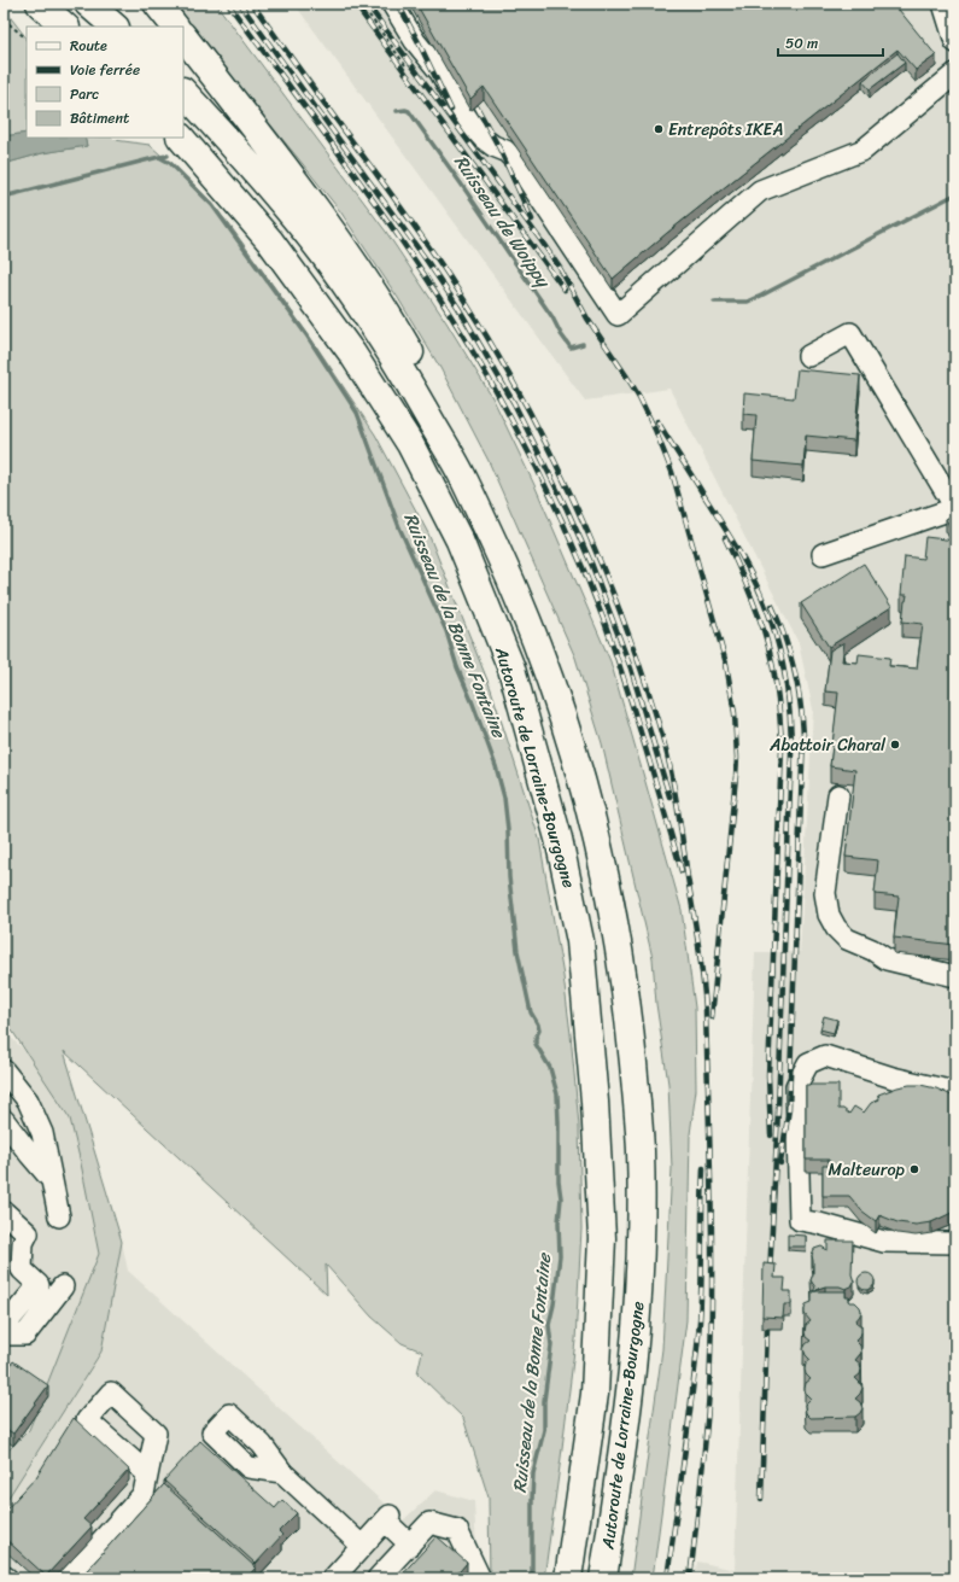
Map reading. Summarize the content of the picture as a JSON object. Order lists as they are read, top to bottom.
{
  "streets": {
    "highway": ["Autoroute de Lorraine-Bourgogne"]
  },
  "water": ["Ruisseau de Woippy", "Ruisseau de la Bonne Fontaine"],
  "places": ["Entrepôts IKEA", "Abattoir Charal", "Malteurop"],
  "legend": [
    "Route",
    "Voie ferrée",
    "Parc",
    "Bâtiment"
  ],
  "scale_bar": "50 m"
}
